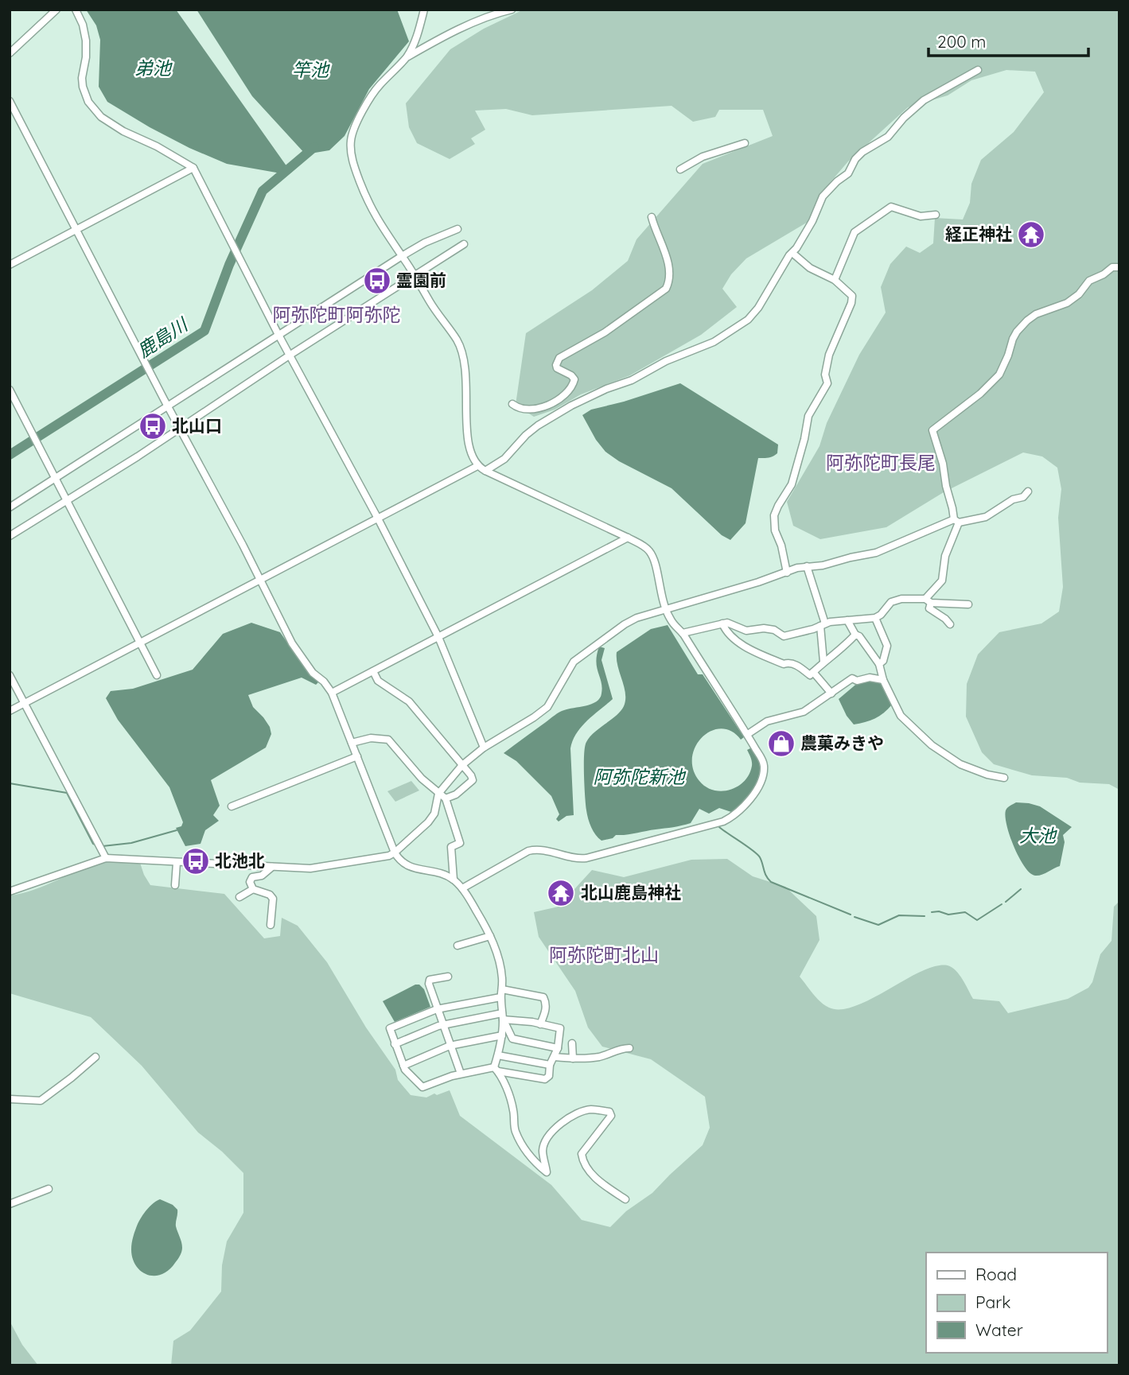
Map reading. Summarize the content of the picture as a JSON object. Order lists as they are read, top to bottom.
{
  "districts": ["阿弥陀町阿弥陀", "阿弥陀町長尾", "阿弥陀町北山"],
  "water": [
    "弟池",
    "竿池",
    "鹿島川",
    "阿弥陀新池",
    "大池"
  ],
  "places": {
    "temple": ["経正神社", "北山鹿島神社"],
    "bus stop": ["霊園前", "北山口", "北池北"],
    "shop": ["農菓みきや"]
  },
  "legend": ["Road", "Park", "Water"],
  "scale_bar": "200 m"
}
